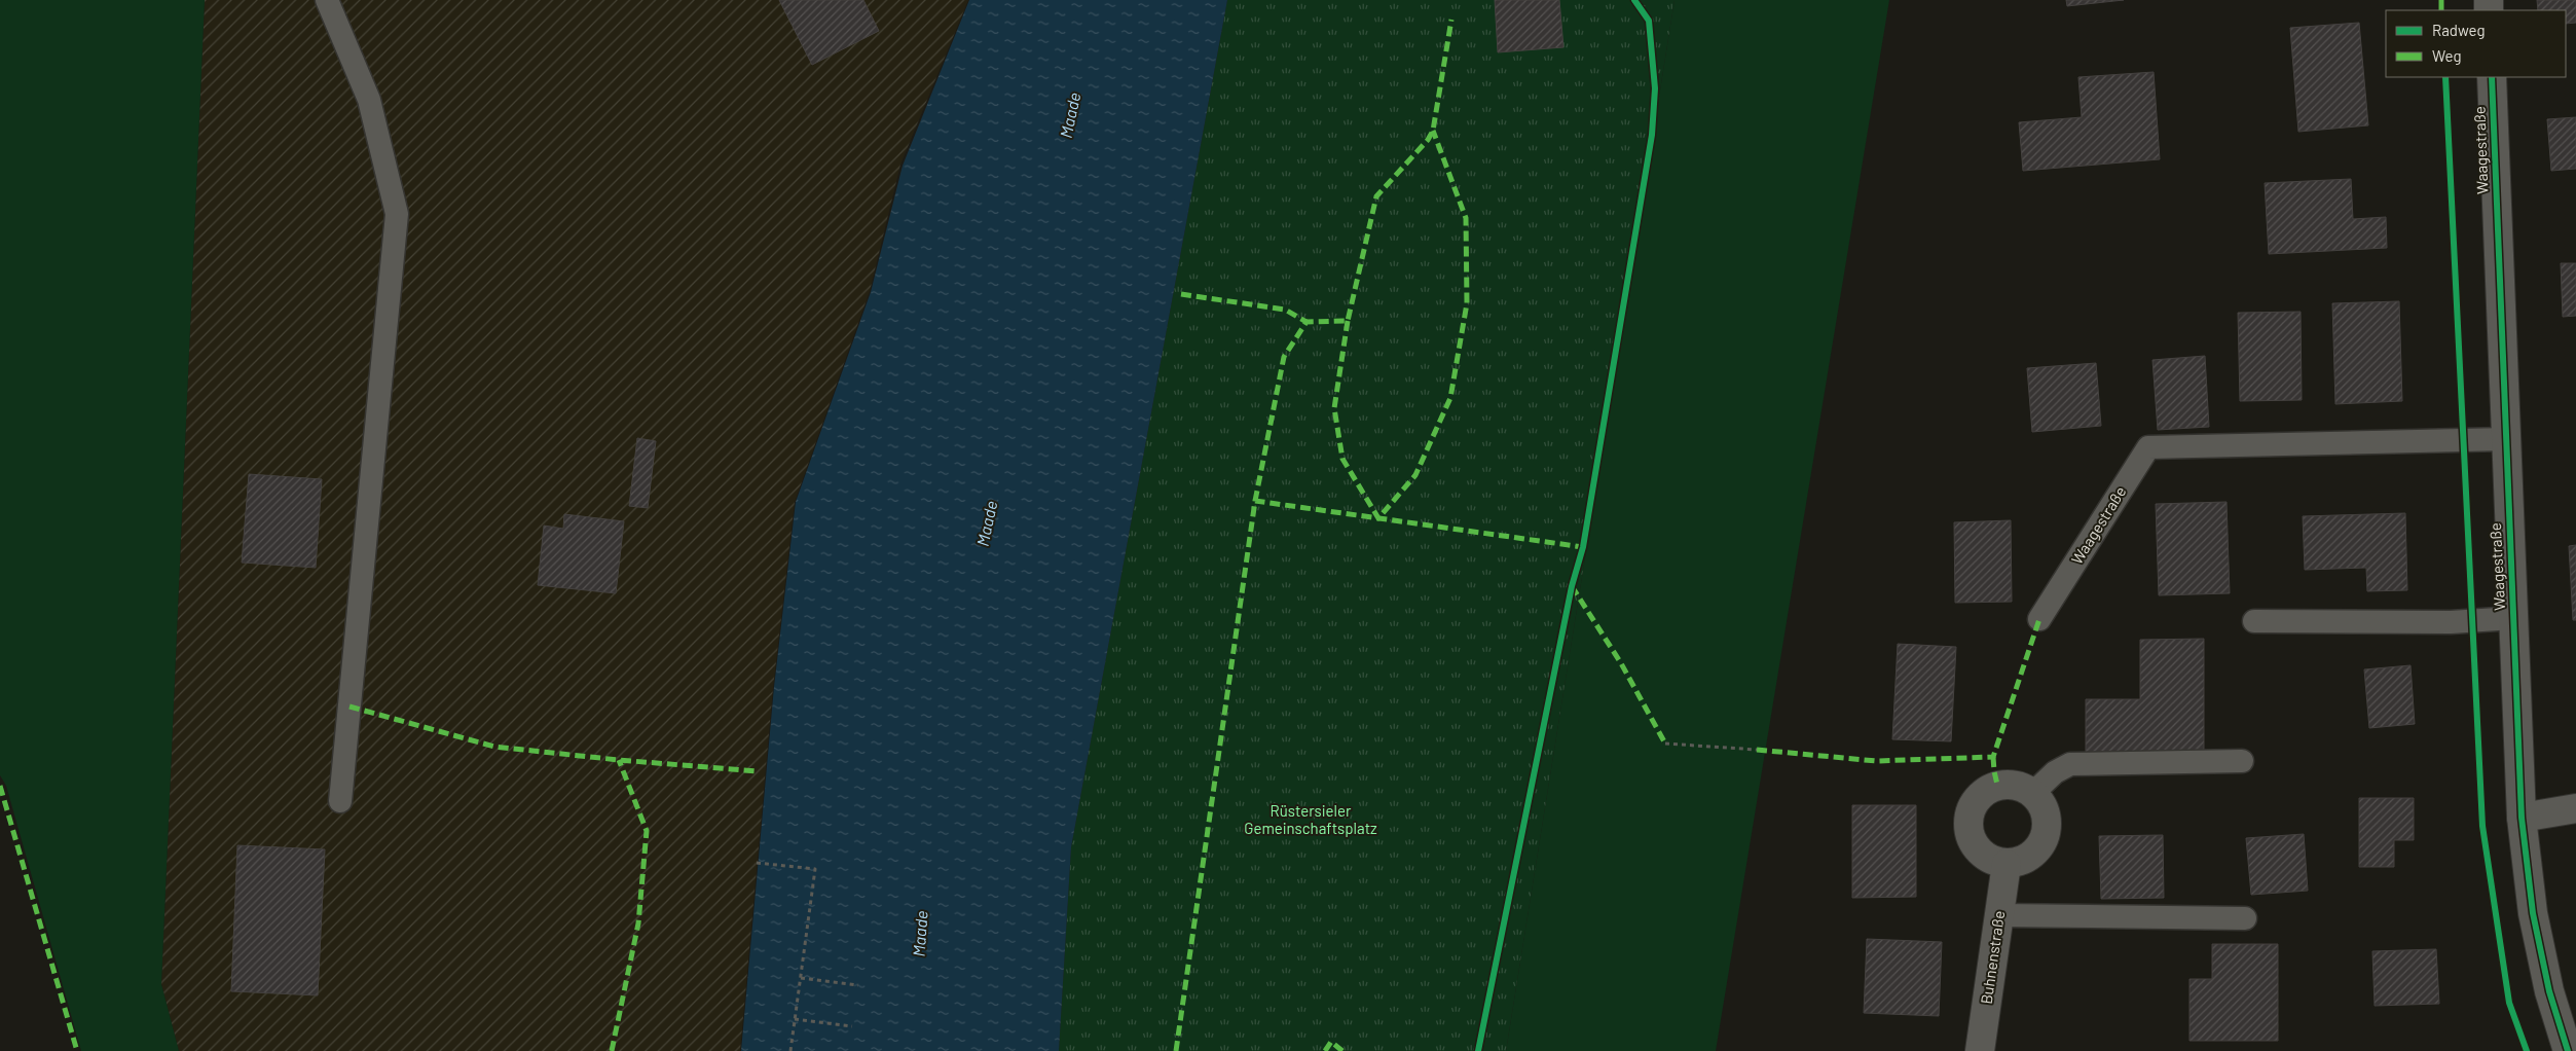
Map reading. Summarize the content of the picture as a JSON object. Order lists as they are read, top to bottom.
{
  "streets": {
    "street": ["Waagestraße", "Buhnenstraße"]
  },
  "water": ["Maade"],
  "parks": ["Rüstersieler Gemeinschaftsplatz"],
  "legend": ["Radweg", "Weg"]
}
